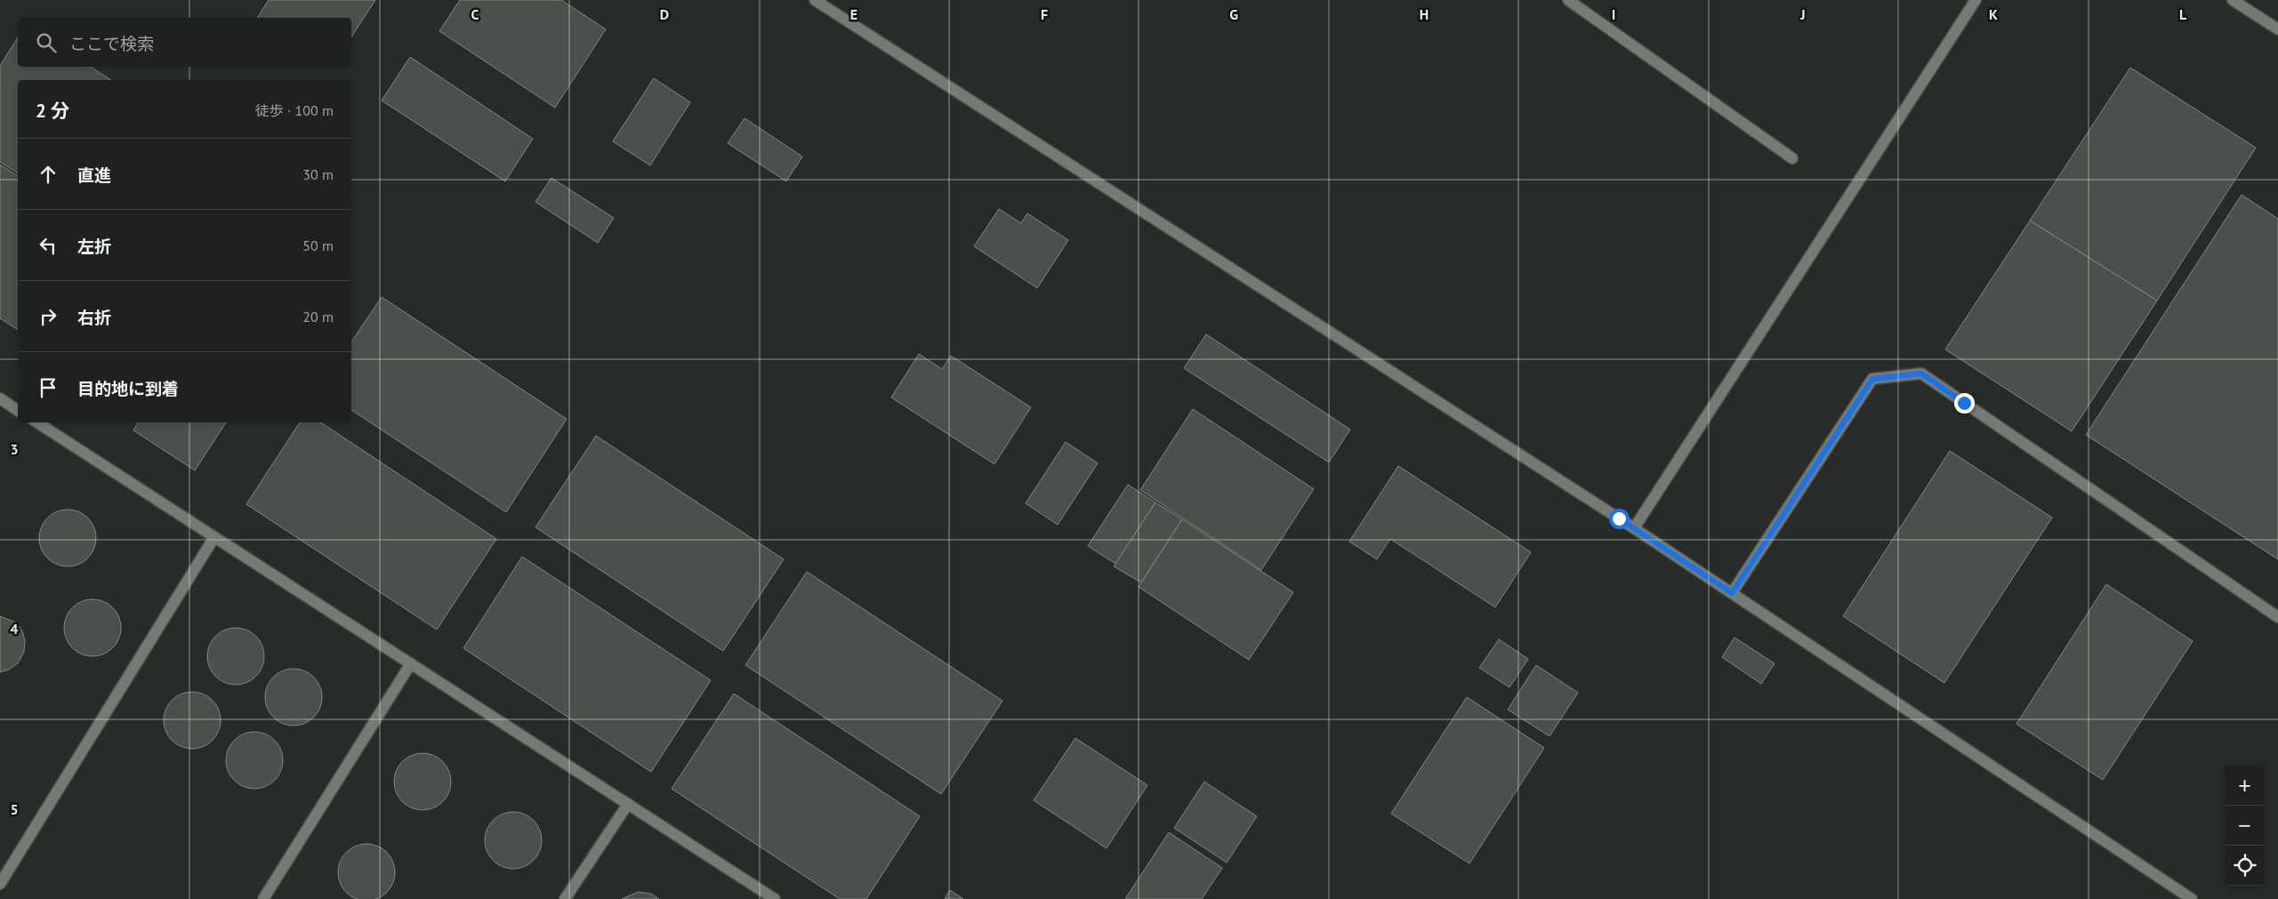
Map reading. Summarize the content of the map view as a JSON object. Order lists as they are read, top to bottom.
{
  "page": {
    "search": "ここで検索",
    "heading": ["2 分", "徒歩 · 100 m"],
    "list": [
      ["直進", "30 m"],
      ["左折", "50 m"],
      ["右折", "20 m"],
      "目的地に到着"
    ],
    "map_buttons": ["+", "−"]
  },
  "grid": {
    "columns": [
      "C",
      "D",
      "E",
      "F",
      "G",
      "H",
      "I",
      "J",
      "K",
      "L"
    ],
    "rows": ["3", "4", "5"]
  }
}
